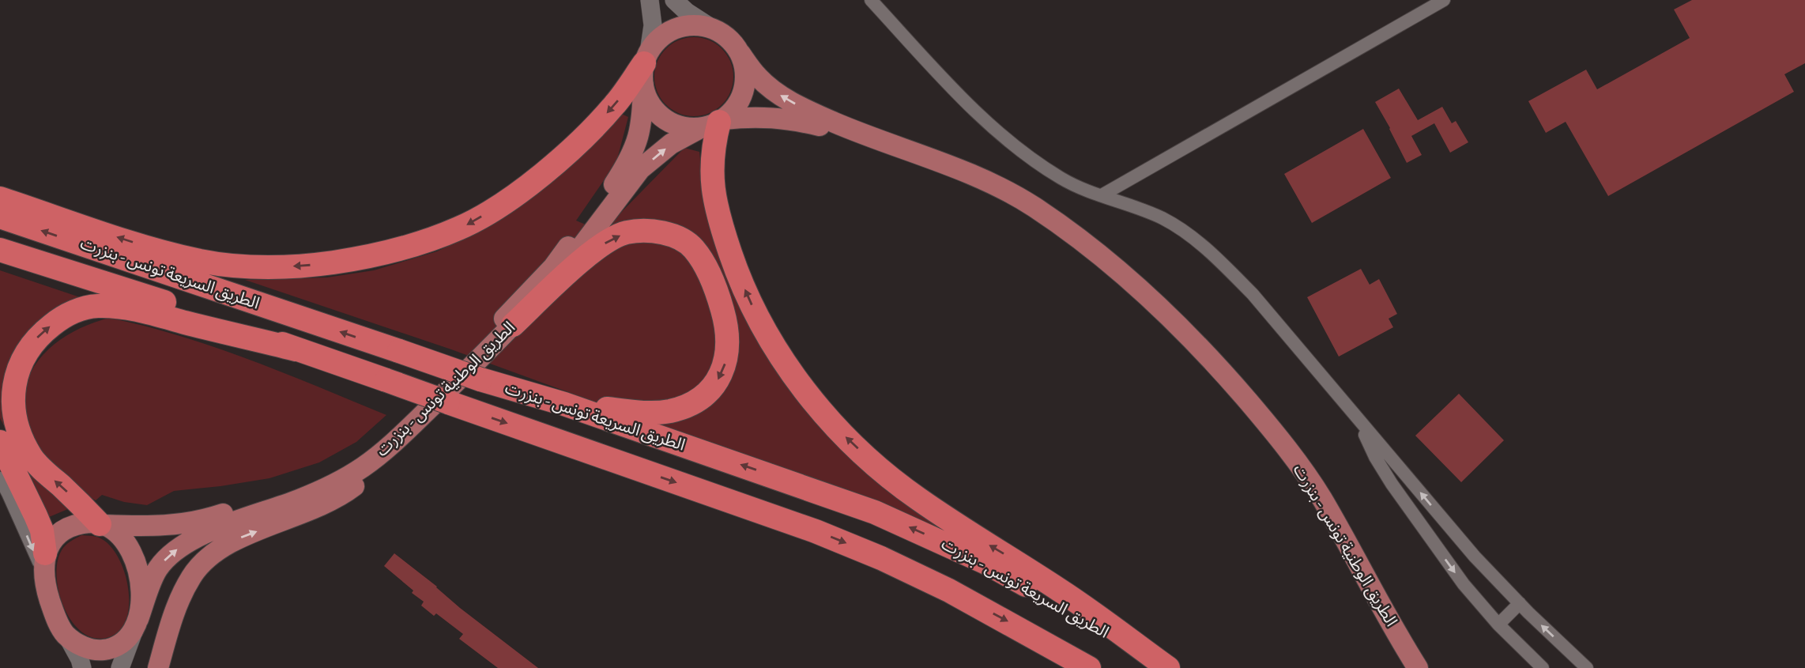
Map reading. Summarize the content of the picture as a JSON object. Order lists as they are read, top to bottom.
{
  "streets": {
    "highway": ["الطريق السريعة تونس - بنزرت"],
    "main road": ["الطريق الوطنية تونس - بنزرت"]
  }
}
